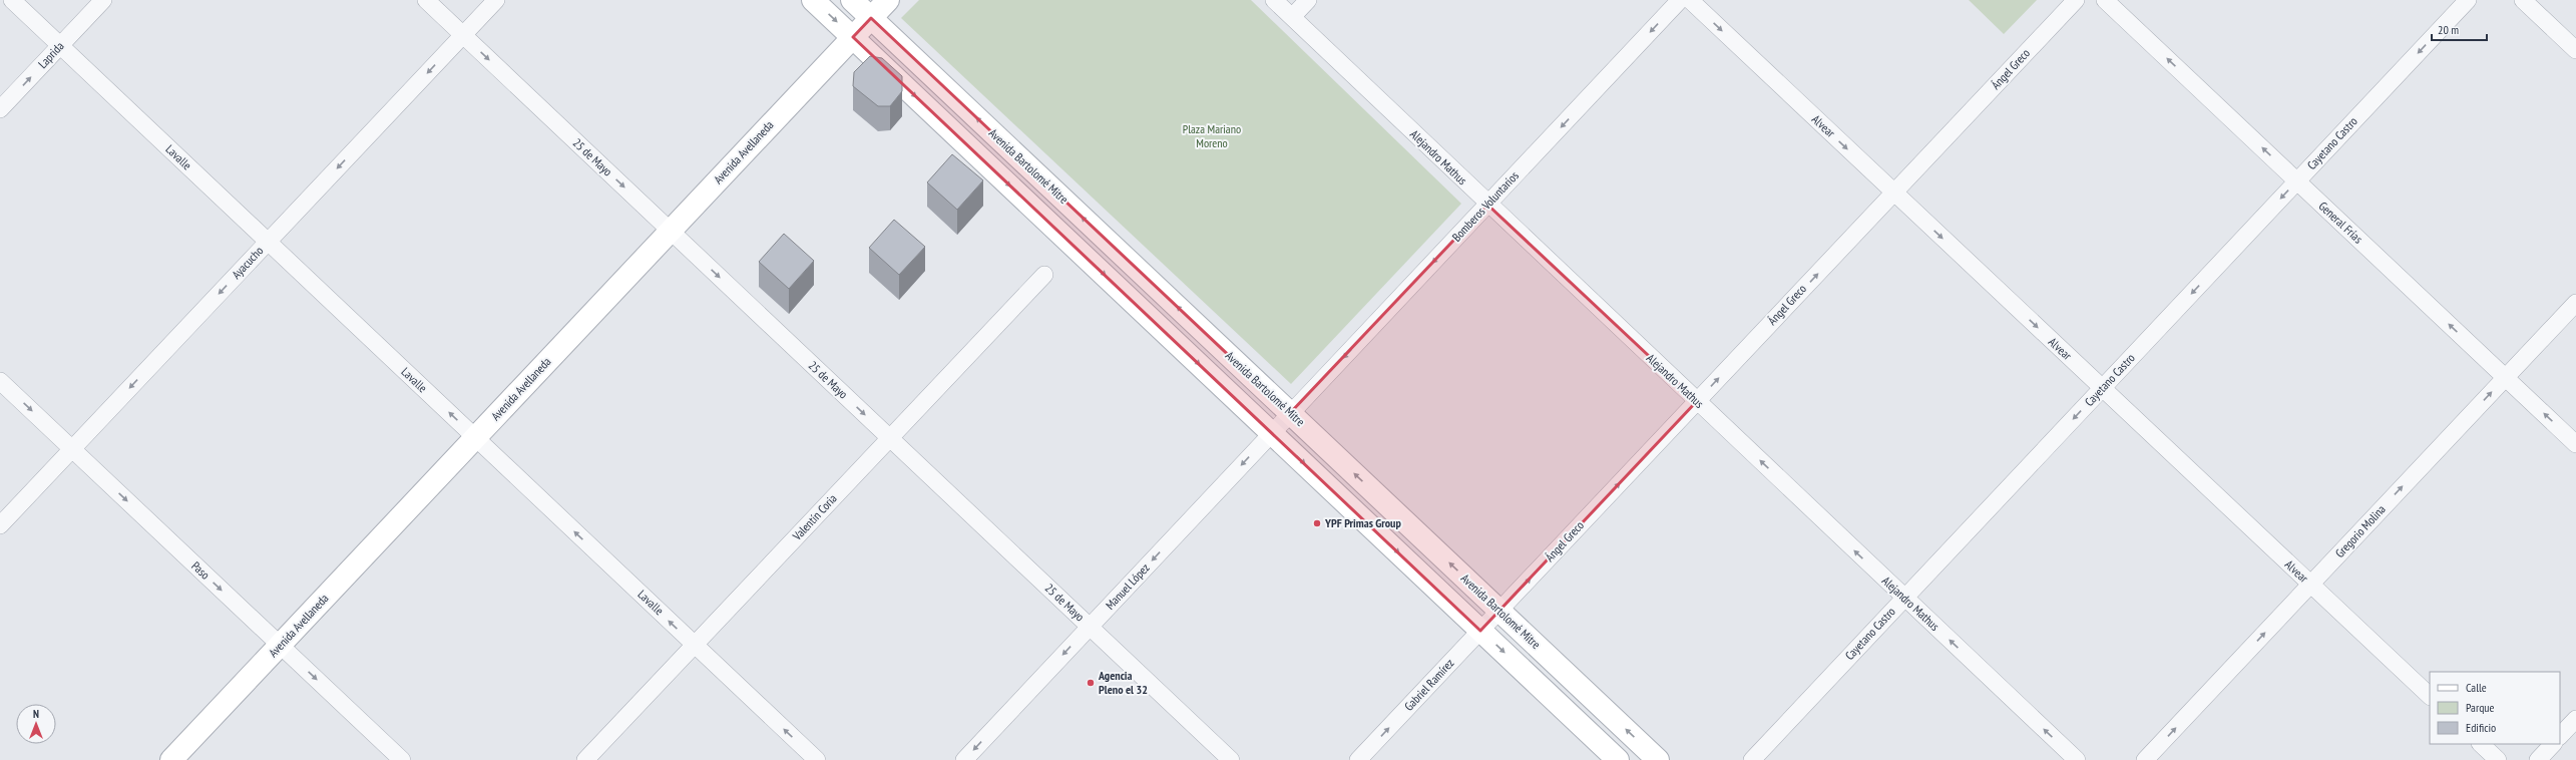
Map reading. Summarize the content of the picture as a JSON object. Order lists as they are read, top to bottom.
{
  "streets": {
    "main road": ["Avenida Avellaneda", "Avenida Bartolomé Mitre"],
    "street": [
      "Laprida",
      "Ángel Greco",
      "Alvear",
      "Cayetano Castro",
      "Lavalle",
      "25 de Mayo",
      "Alejandro Mathus",
      "Bomberos Voluntarios",
      "General Frías",
      "Ayacucho",
      "Valentín Coria",
      "Gregorio Molina",
      "Paso",
      "Manuel López",
      "Gabriel Ramírez"
    ]
  },
  "crossings": [
    ["Laprida", "Lavalle"],
    ["Ángel Greco", "Alvear"],
    ["Ángel Greco", "Alejandro Mathus"],
    ["Ángel Greco", "Avenida Bartolomé Mitre"],
    ["Ángel Greco", "Gabriel Ramírez"],
    ["Alvear", "Cayetano Castro"],
    ["Alvear", "Gregorio Molina"],
    ["Cayetano Castro", "Alejandro Mathus"],
    ["Cayetano Castro", "General Frías"],
    ["Avenida Avellaneda", "Lavalle"],
    ["Avenida Avellaneda", "25 de Mayo"],
    ["Avenida Avellaneda", "Avenida Bartolomé Mitre"],
    ["Avenida Avellaneda", "Paso"],
    ["Lavalle", "Ayacucho"],
    ["Lavalle", "Valentín Coria"],
    ["25 de Mayo", "Ayacucho"],
    ["25 de Mayo", "Valentín Coria"],
    ["25 de Mayo", "Manuel López"],
    ["Alejandro Mathus", "Bomberos Voluntarios"],
    ["Avenida Bartolomé Mitre", "Bomberos Voluntarios"],
    ["Avenida Bartolomé Mitre", "Manuel López"],
    ["Avenida Bartolomé Mitre", "Gabriel Ramírez"],
    ["Bomberos Voluntarios", "Manuel López"],
    ["General Frías", "Gregorio Molina"],
    ["Ayacucho", "Paso"]
  ],
  "one_way": [
    "Laprida",
    "Ángel Greco",
    "Alvear",
    "Cayetano Castro",
    "Lavalle",
    "25 de Mayo",
    "Alejandro Mathus",
    "Bomberos Voluntarios",
    "General Frías",
    "Ayacucho",
    "Gregorio Molina",
    "Paso",
    "Manuel López",
    "Gabriel Ramírez"
  ],
  "parks": ["Plaza Mariano Moreno"],
  "places": ["YPF Primas Group", "Agencia Pleno el 32"],
  "legend": ["Calle", "Parque", "Edificio"],
  "scale_bar": "20 m",
  "north": "top"
}
